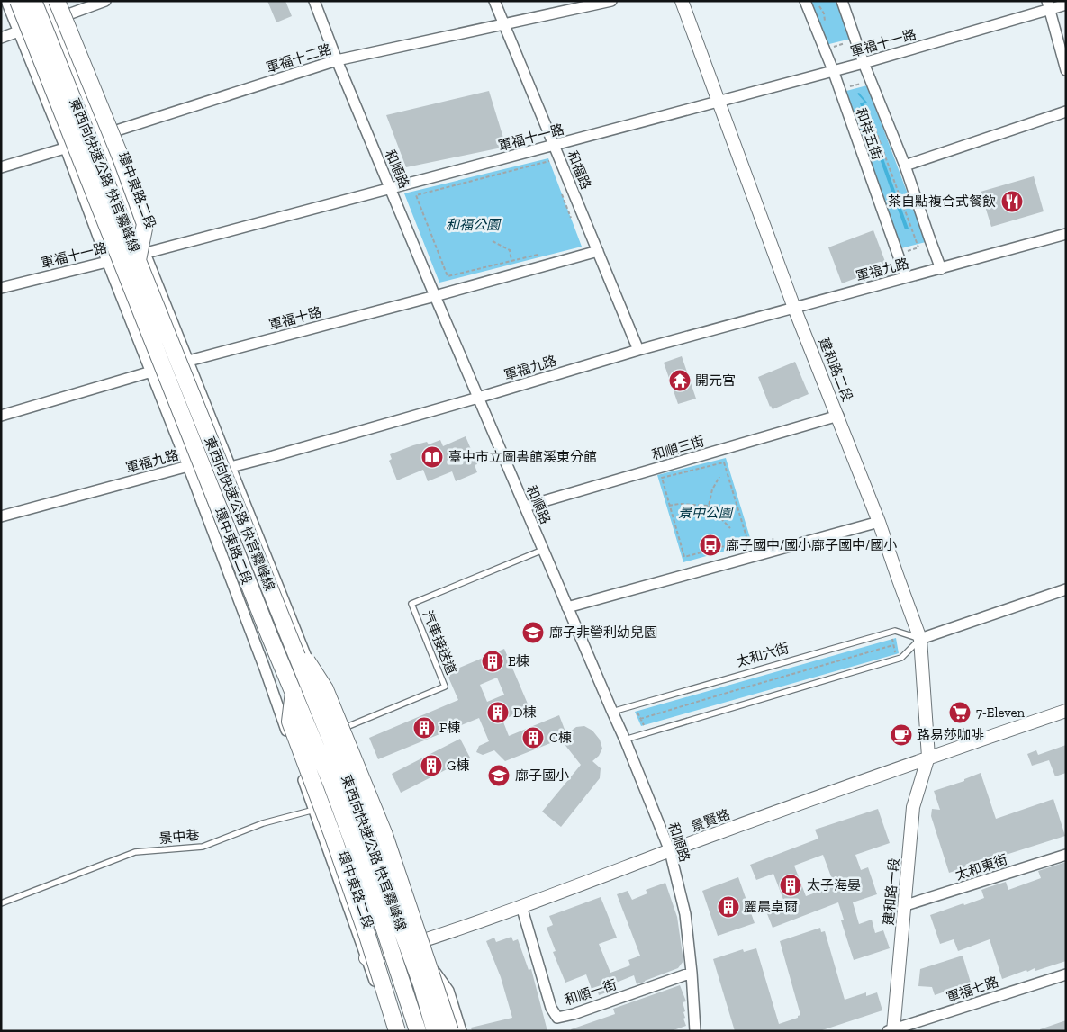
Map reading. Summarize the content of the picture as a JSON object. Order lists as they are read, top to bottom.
{
  "streets": {
    "highway": ["東西向快速公路 快官霧峰線"],
    "street": [
      "軍福十一路",
      "軍福十二路",
      "和祥五街",
      "和順路",
      "和福路",
      "環中東路二段",
      "軍福九路",
      "軍福十路",
      "建和路二段",
      "和順三街",
      "景賢路",
      "太和東街",
      "建和路一段",
      "軍福七路",
      "和順一街"
    ],
    "lane": ["汽車接送道", "太和六街", "景中巷"]
  },
  "crossings": [
    ["軍福十一路", "和祥五街"],
    ["軍福十一路", "和順路"],
    ["軍福十一路", "和福路"],
    ["軍福十一路", "東西向快速公路 快官霧峰線"],
    ["軍福十一路", "環中東路二段"],
    ["軍福十一路", "建和路二段"],
    ["軍福十二路", "和順路"],
    ["軍福十二路", "和福路"],
    ["軍福十二路", "環中東路二段"],
    ["和祥五街", "軍福九路"],
    ["和順路", "軍福九路"],
    ["和順路", "軍福十路"],
    ["和順路", "和順三街"],
    ["和順路", "汽車接送道"],
    ["和順路", "太和六街"],
    ["和順路", "景賢路"],
    ["和順路", "和順一街"],
    ["和福路", "軍福九路"],
    ["和福路", "軍福十路"],
    ["東西向快速公路 快官霧峰線", "環中東路二段"],
    ["環中東路二段", "軍福九路"],
    ["環中東路二段", "軍福十路"],
    ["環中東路二段", "汽車接送道"],
    ["環中東路二段", "景賢路"],
    ["環中東路二段", "景中巷"],
    ["軍福九路", "建和路二段"],
    ["建和路二段", "和順三街"],
    ["建和路二段", "太和六街"],
    ["建和路二段", "景賢路"],
    ["建和路二段", "建和路一段"],
    ["景賢路", "建和路一段"],
    ["景賢路", "和順一街"],
    ["太和東街", "建和路一段"],
    ["建和路一段", "軍福七路"]
  ],
  "parks": ["和福公園", "景中公園"],
  "places": {
    "restaurant": ["茶自點複合式餐飲"],
    "temple": ["開元宮"],
    "library": ["臺中市立圖書館溪東分館"],
    "bus stop": ["廍子國中/國小廍子國中/國小"],
    "school or university": ["廍子非營利幼兒園", "廍子國小"],
    "building": [
      "E棟",
      "D棟",
      "F棟",
      "C棟",
      "G棟",
      "太子海晏",
      "麗晨卓爾"
    ],
    "supermarket": ["7-Eleven"],
    "cafe": ["路易莎咖啡"]
  }
}
